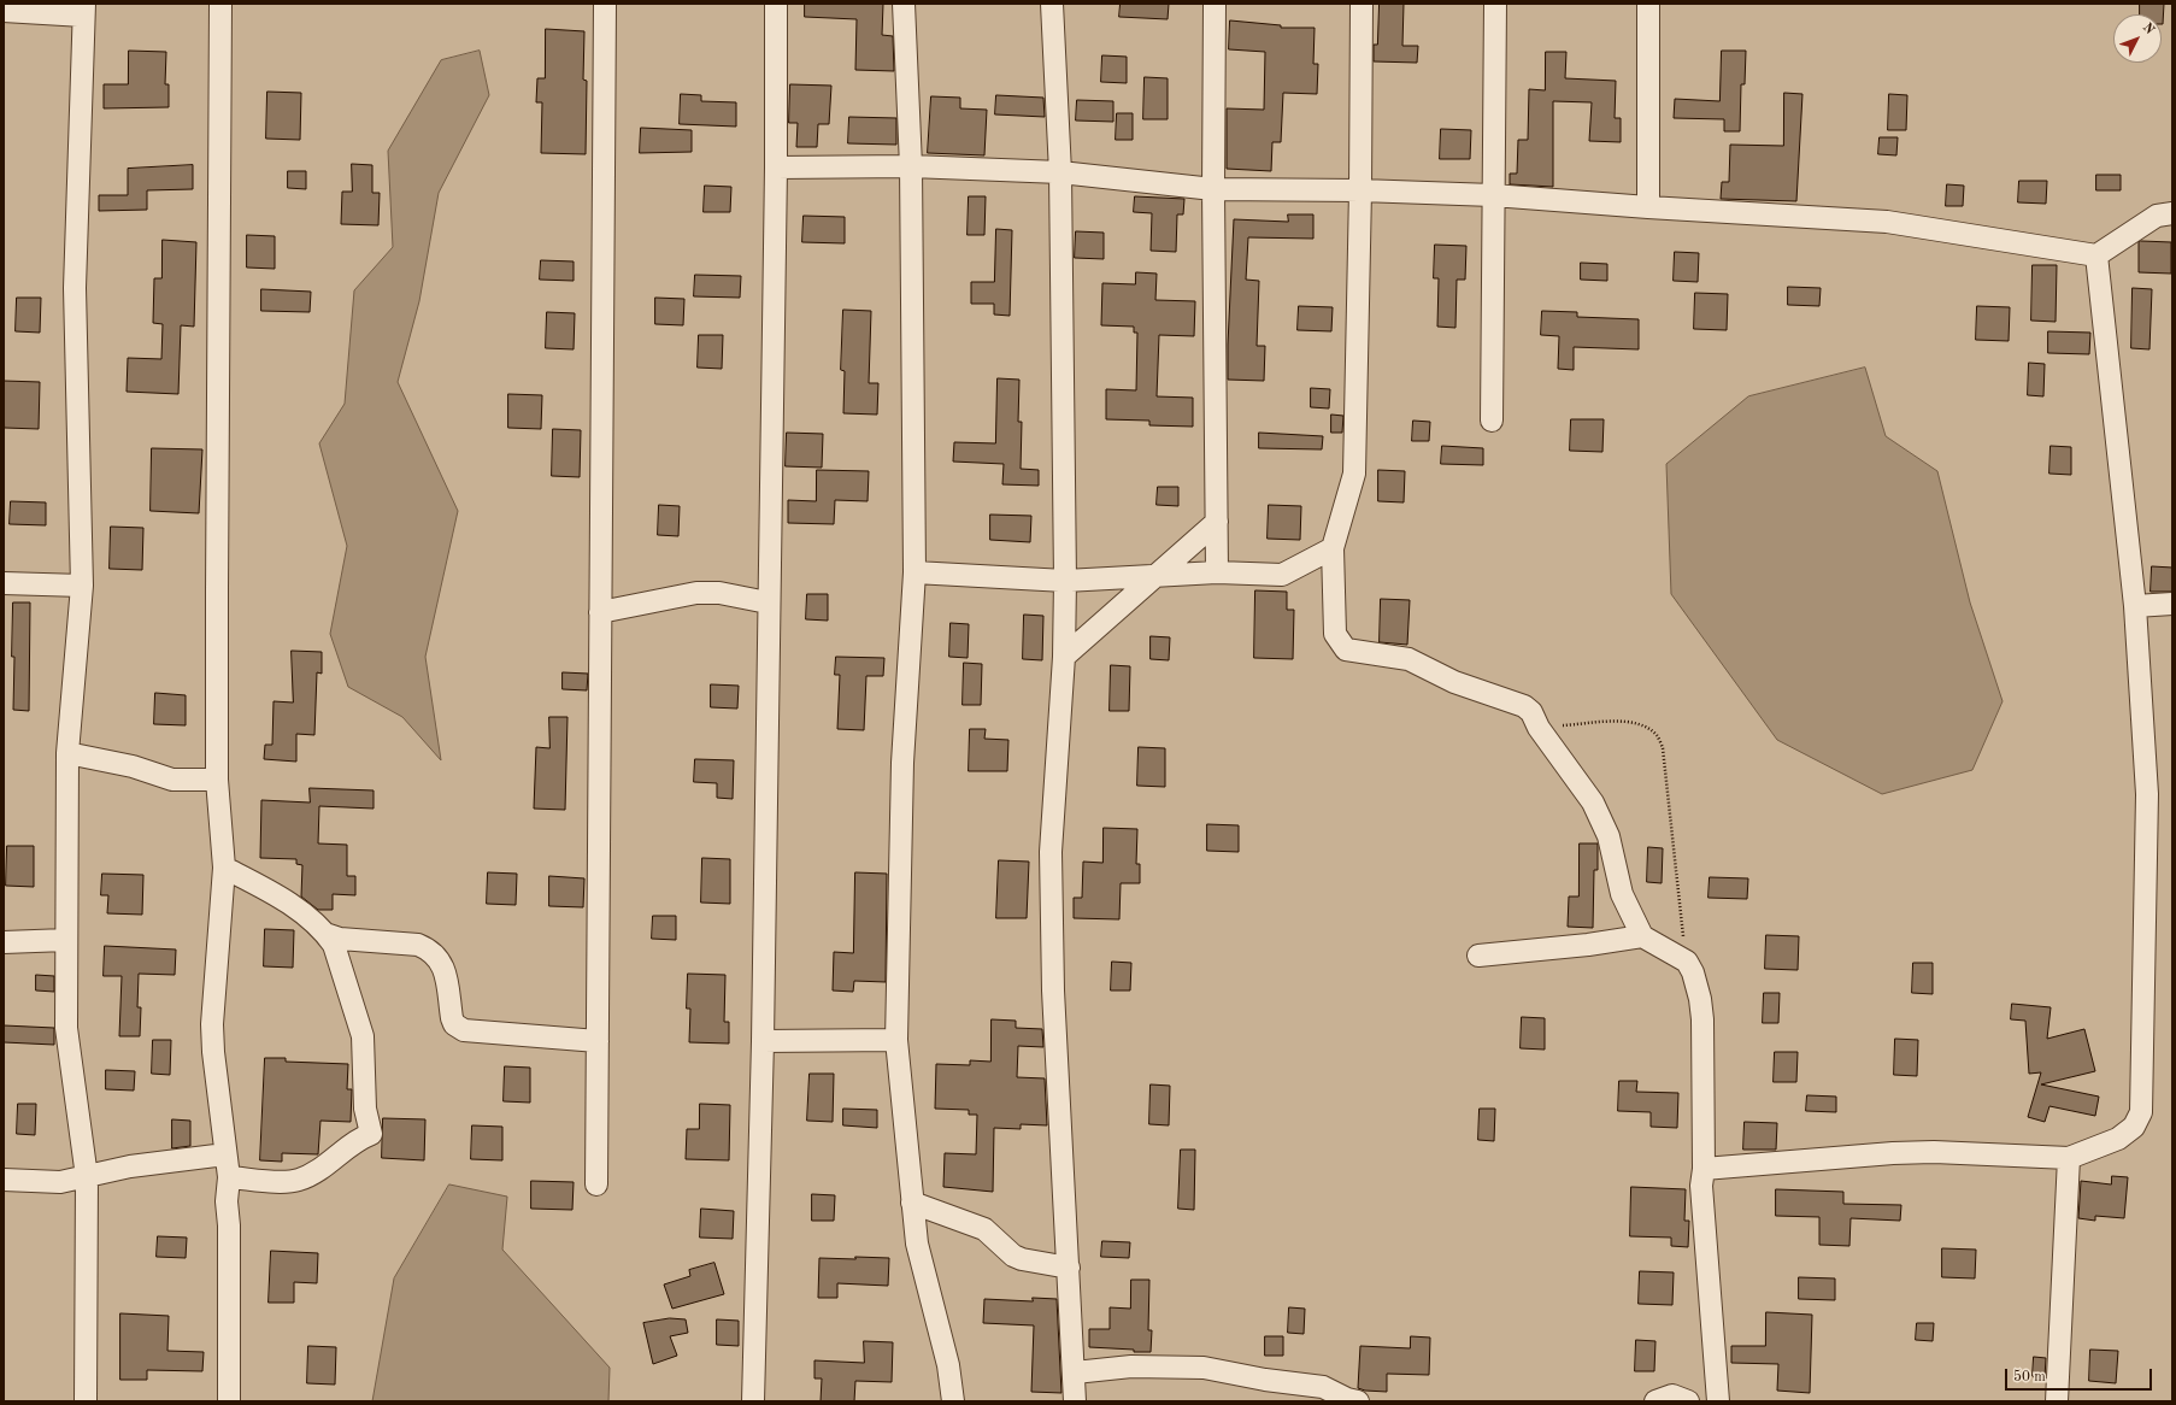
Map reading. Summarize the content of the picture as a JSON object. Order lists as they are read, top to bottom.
{
  "scale_bar": "50 m",
  "north": "top right"
}
